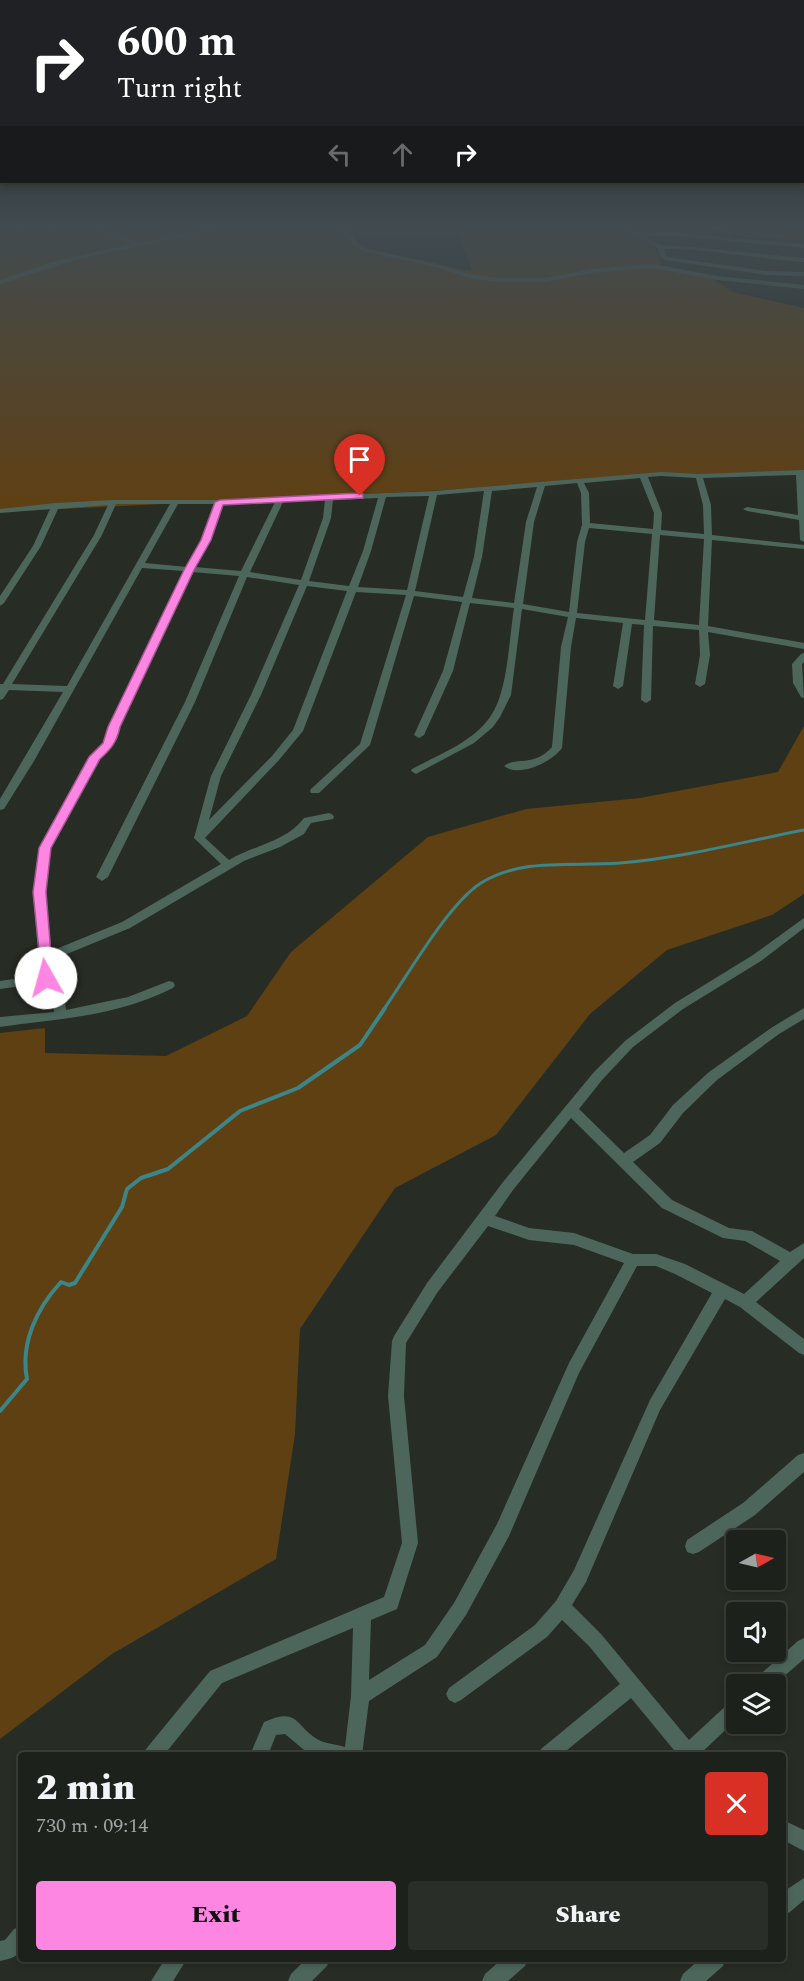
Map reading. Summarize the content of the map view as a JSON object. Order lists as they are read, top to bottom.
{
  "north": "right",
  "page": {
    "turn": ["600 m", "Turn right"],
    "heading": ["2 min", "730 m · 09:14"],
    "buttons": ["Exit", "Share"]
  }
}
